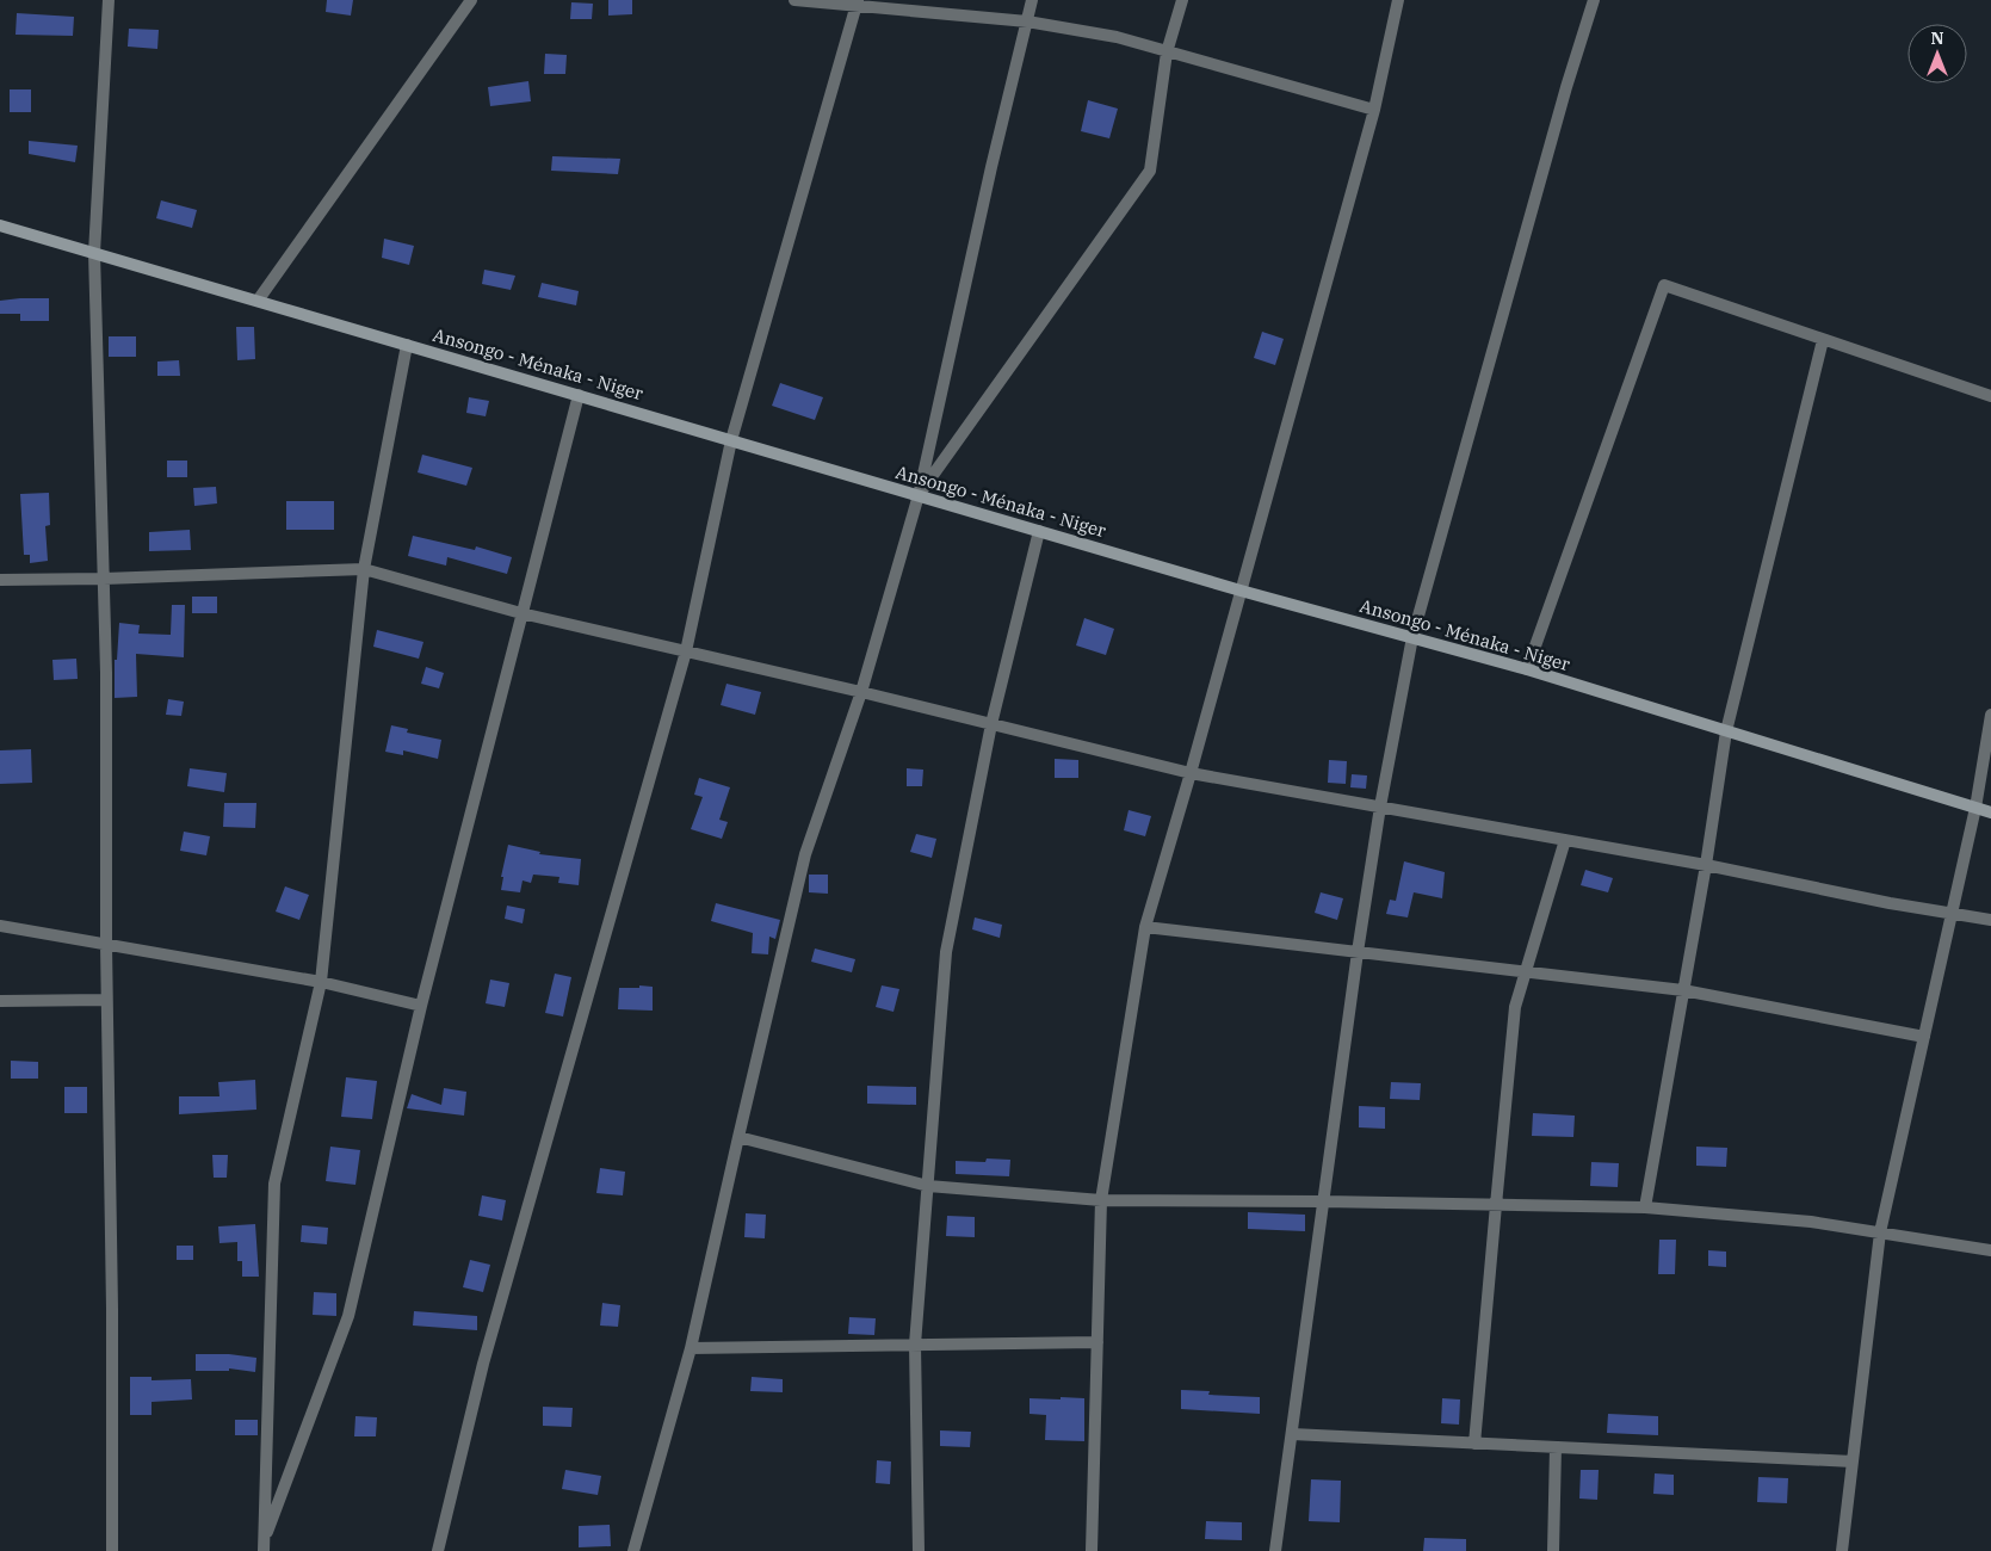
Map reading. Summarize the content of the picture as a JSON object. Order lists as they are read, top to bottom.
{
  "streets": {
    "main road": ["Ansongo - Ménaka - Niger"]
  },
  "north": "top"
}
